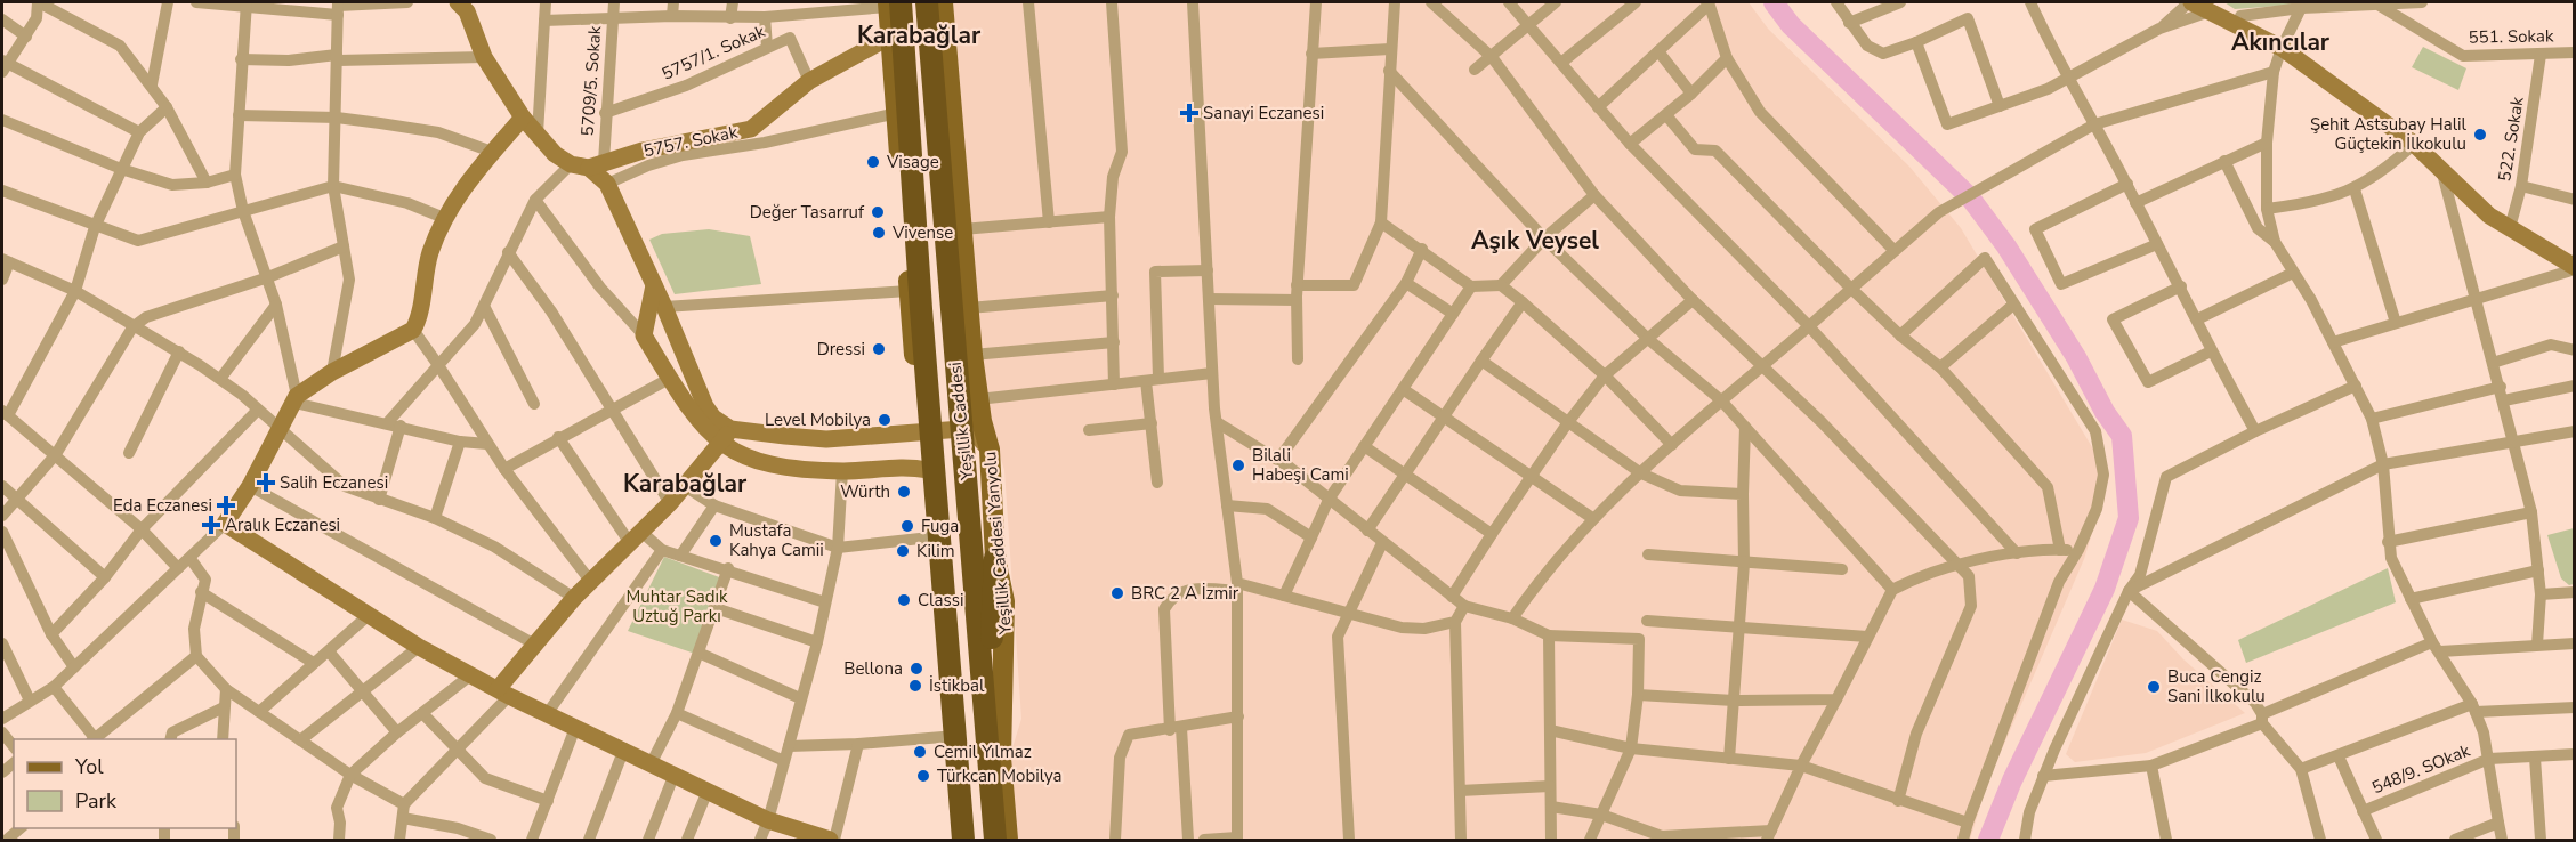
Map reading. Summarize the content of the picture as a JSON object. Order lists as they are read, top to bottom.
{
  "streets": {
    "highway": ["Yeşillik Caddesi"],
    "main road": ["5757. Sokak", "Yeşillik Caddesi Yanyolu"],
    "street": [
      "551. Sokak",
      "5757/1. Sokak",
      "5709/5. Sokak",
      "522. Sokak",
      "548/9. SOkak"
    ]
  },
  "crossings": [
    ["551. Sokak", "522. Sokak"],
    ["5757/1. Sokak", "5709/5. Sokak"],
    ["5757/1. Sokak", "5757. Sokak"],
    ["5709/5. Sokak", "5757. Sokak"],
    ["Yeşillik Caddesi", "Yeşillik Caddesi Yanyolu"]
  ],
  "districts": [
    "Karabağlar",
    "Akıncılar",
    "Aşık Veysel",
    "Karabağlar"
  ],
  "parks": ["Muhtar Sadık Uztuğ Parkı"],
  "places": {
    "health": [
      "Sanayi Eczanesi",
      "Salih Eczanesi",
      "Eda Eczanesi",
      "Aralık Eczanesi"
    ],
    "other": [
      "Şehit Astsubay Halil Güçtekin İlkokulu",
      "Visage",
      "Değer Tasarruf",
      "Vivense",
      "Dressi",
      "Level Mobilya",
      "Bilali Habeşi Cami",
      "Würth",
      "Fuga",
      "Mustafa Kahya Camii",
      "Kilim",
      "BRC 2 A İzmir",
      "Classi",
      "Bellona",
      "İstikbal",
      "Buca Cengiz Sani İlkokulu",
      "Cemil Yılmaz",
      "Türkcan Mobilya"
    ]
  },
  "legend": ["Yol", "Park"]
}
